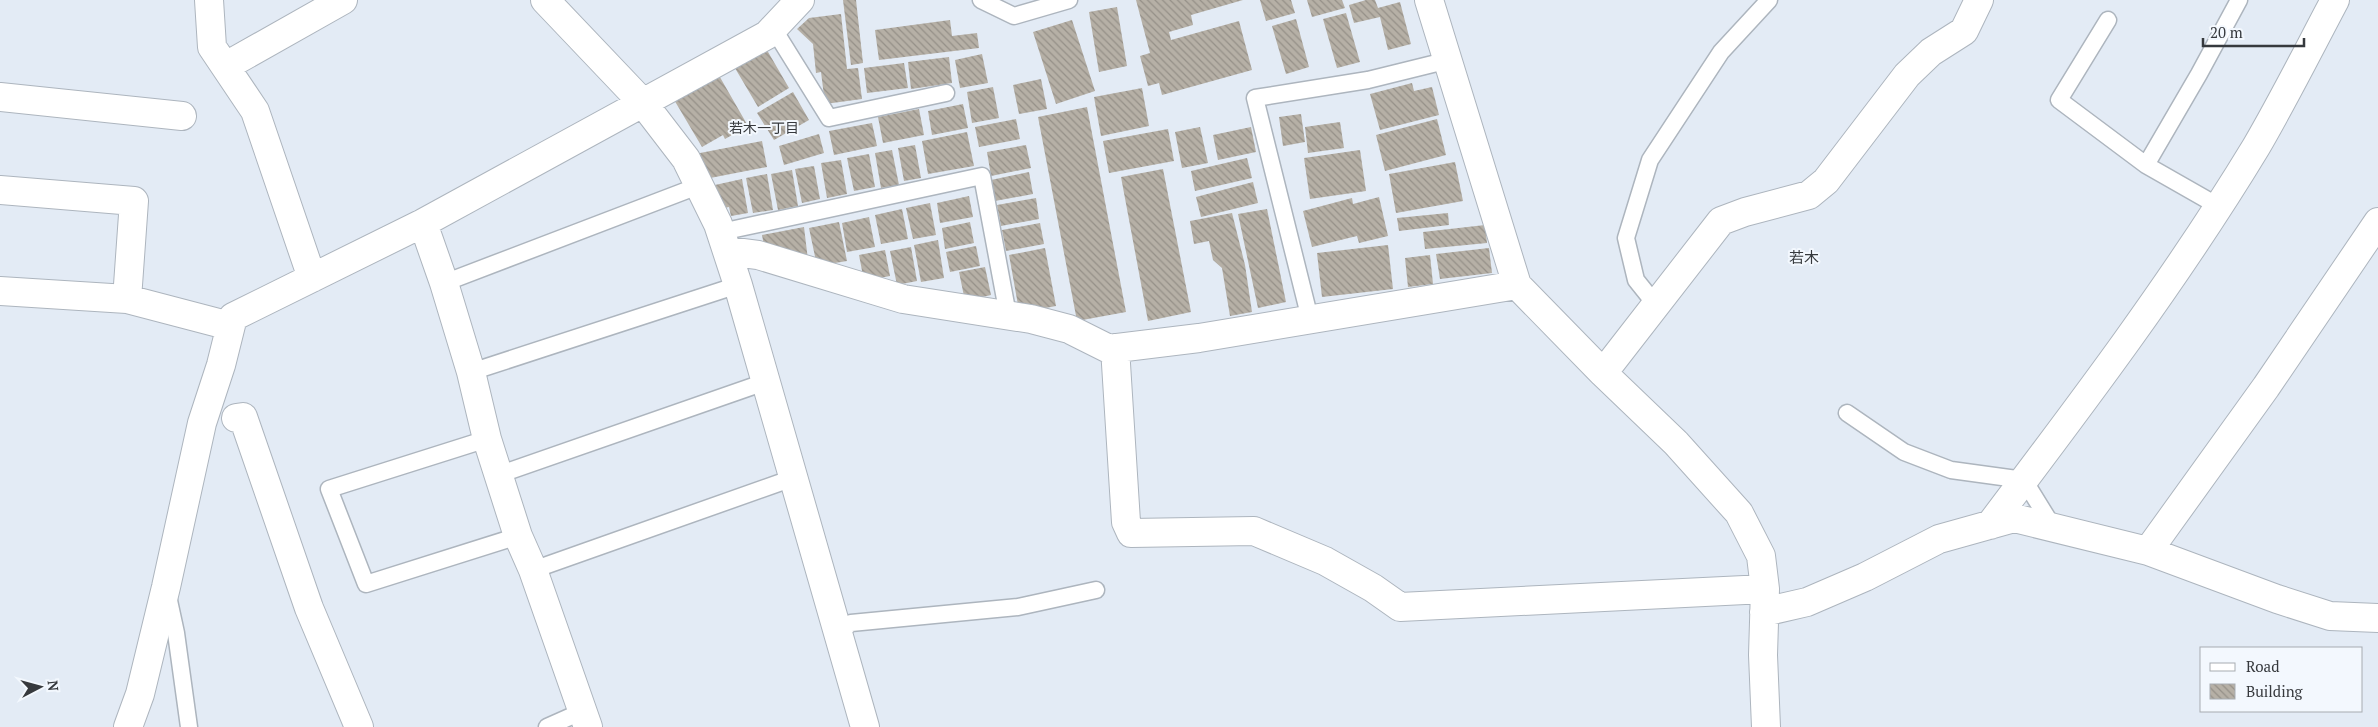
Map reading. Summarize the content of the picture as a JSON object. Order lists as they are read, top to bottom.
{
  "districts": ["若木一丁目", "若木"],
  "legend": ["Road", "Building"],
  "scale_bar": "20 m",
  "north": "right"
}
